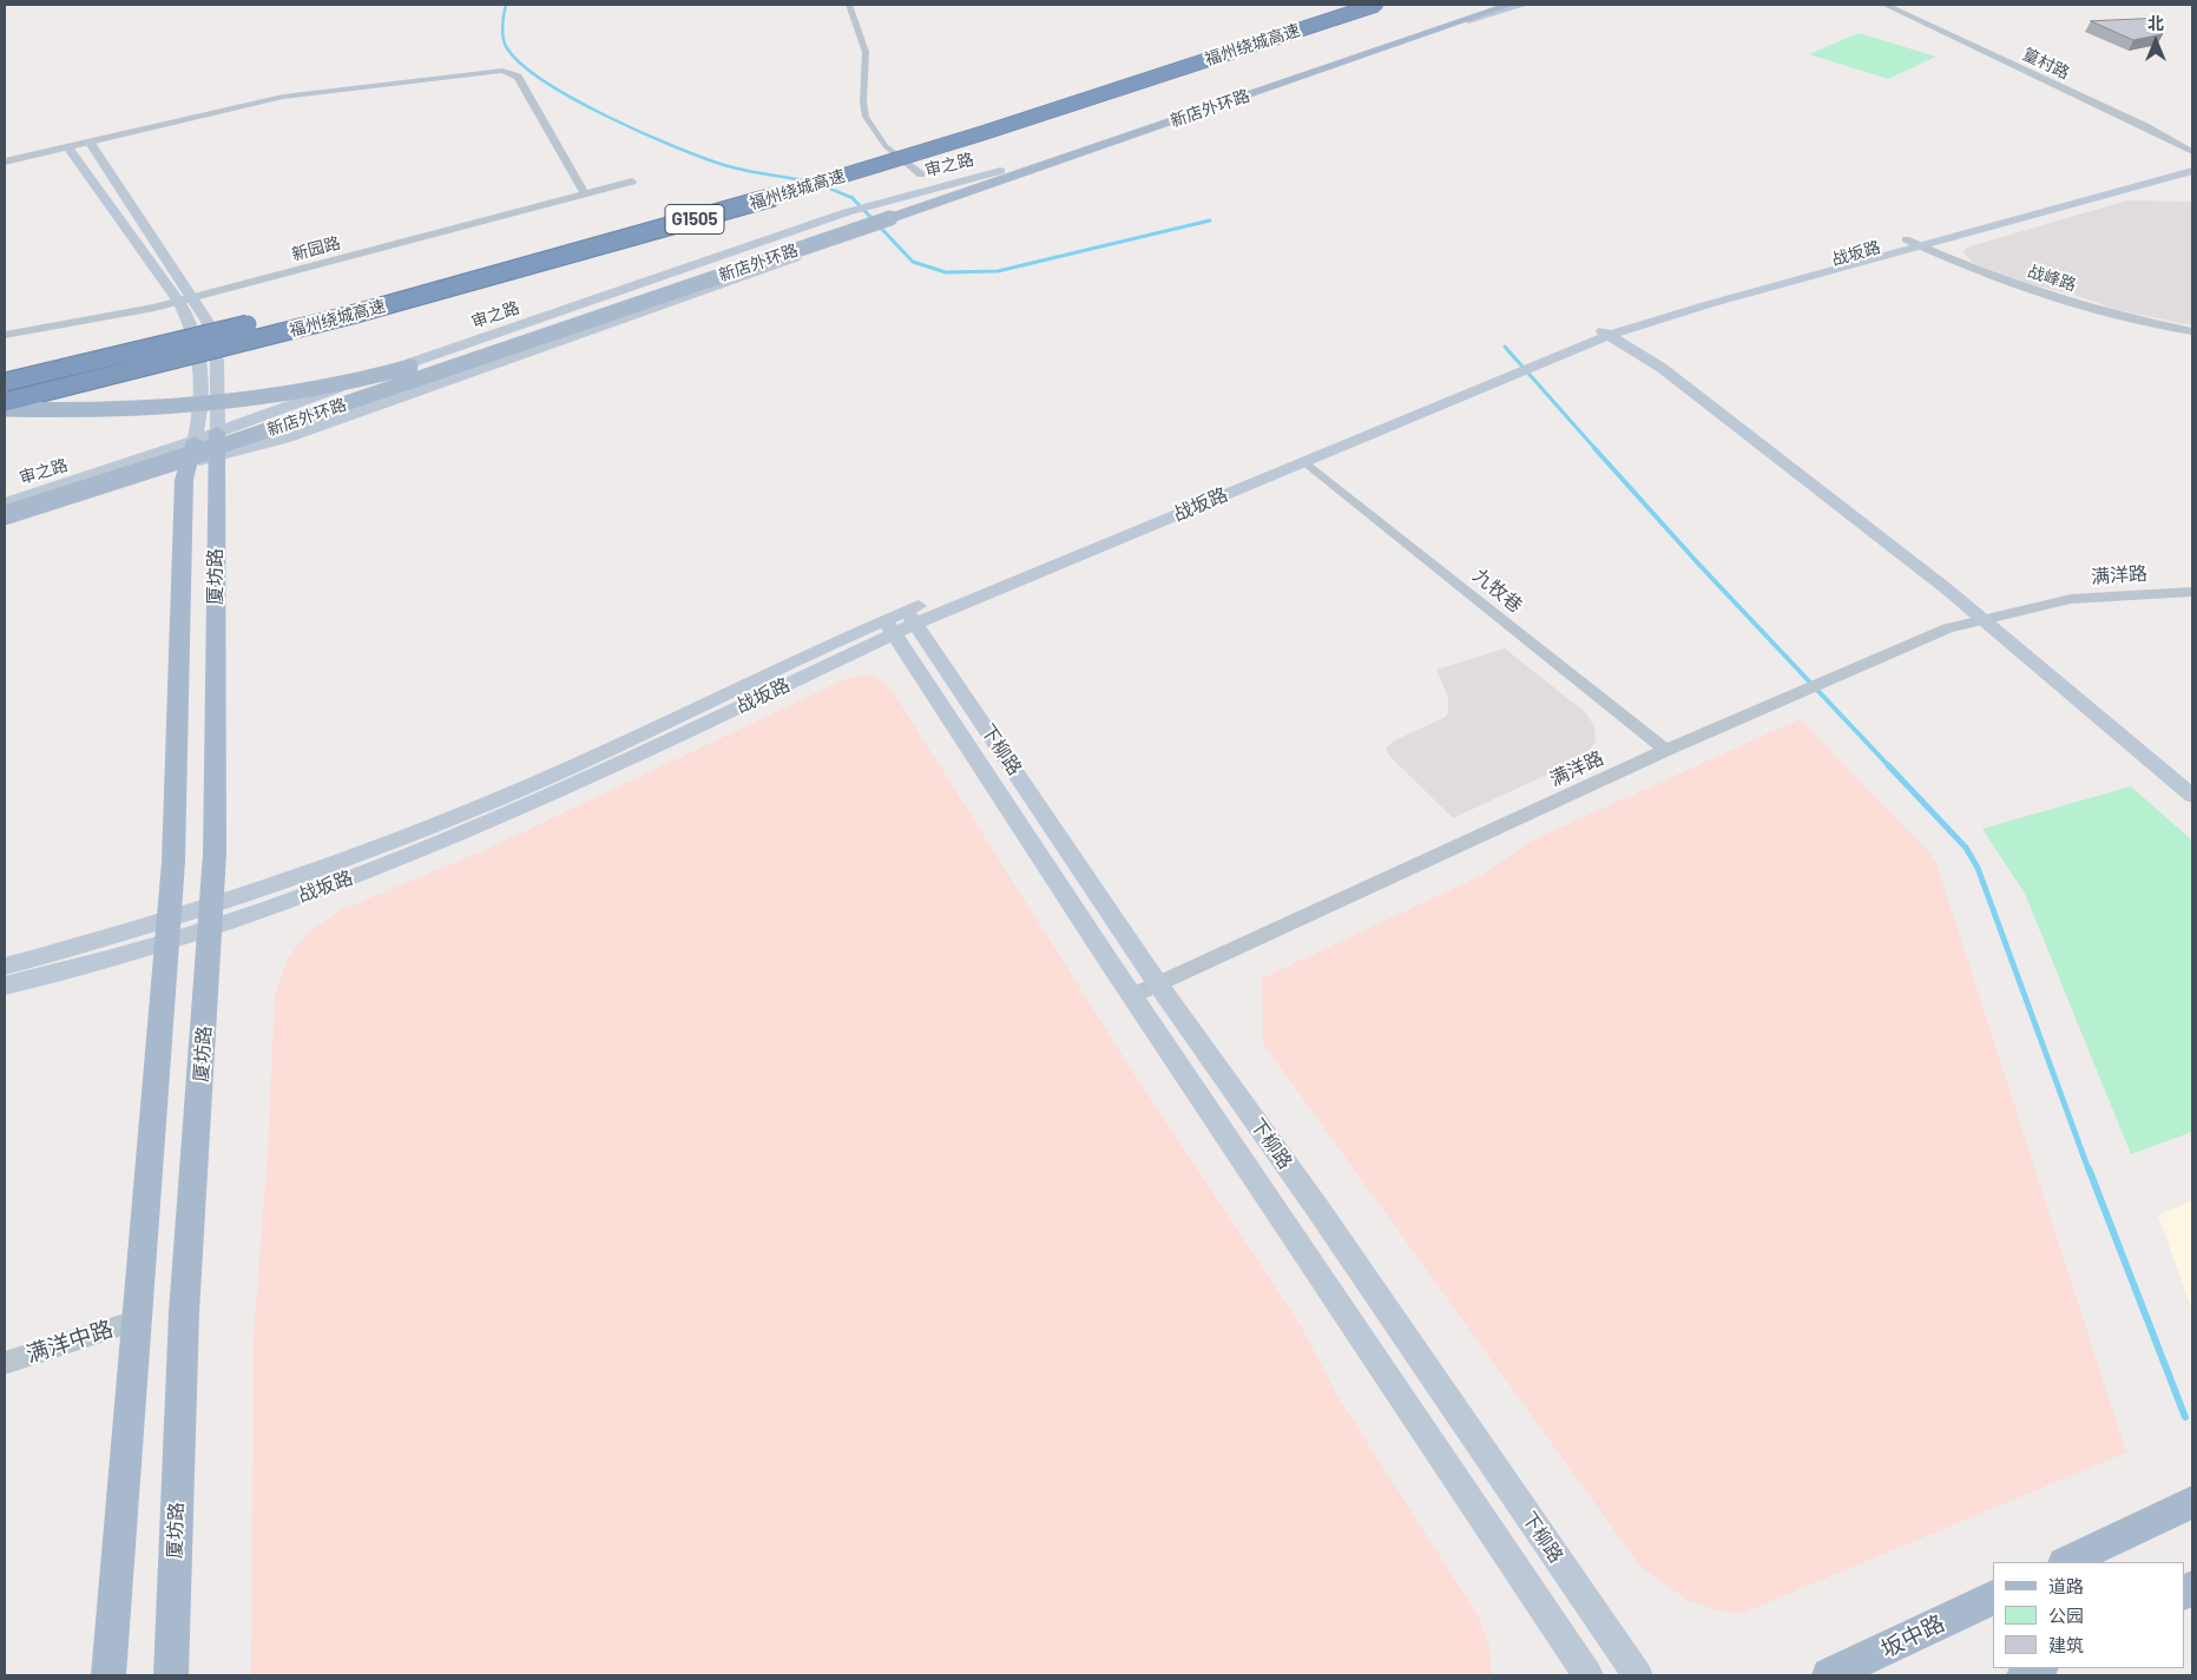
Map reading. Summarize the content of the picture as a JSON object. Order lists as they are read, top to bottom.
{
  "streets": {
    "highway": ["福州绕城高速", "G1505"],
    "main road": [
      "新店外环路",
      "审之路",
      "战坂路",
      "厦坊路",
      "下柳路",
      "坂中路"
    ],
    "street": [
      "篁村路",
      "新园路",
      "战峰路",
      "满洋路",
      "九牧巷",
      "满洋中路"
    ]
  },
  "crossings": [
    ["新店外环路", "审之路"],
    ["审之路", "厦坊路"],
    ["战坂路", "战峰路"],
    ["战坂路", "厦坊路"],
    ["战坂路", "九牧巷"],
    ["战坂路", "下柳路"],
    ["满洋路", "九牧巷"],
    ["满洋路", "下柳路"],
    ["厦坊路", "满洋中路"]
  ],
  "legend": ["道路", "公园", "建筑"],
  "north": "top"
}
